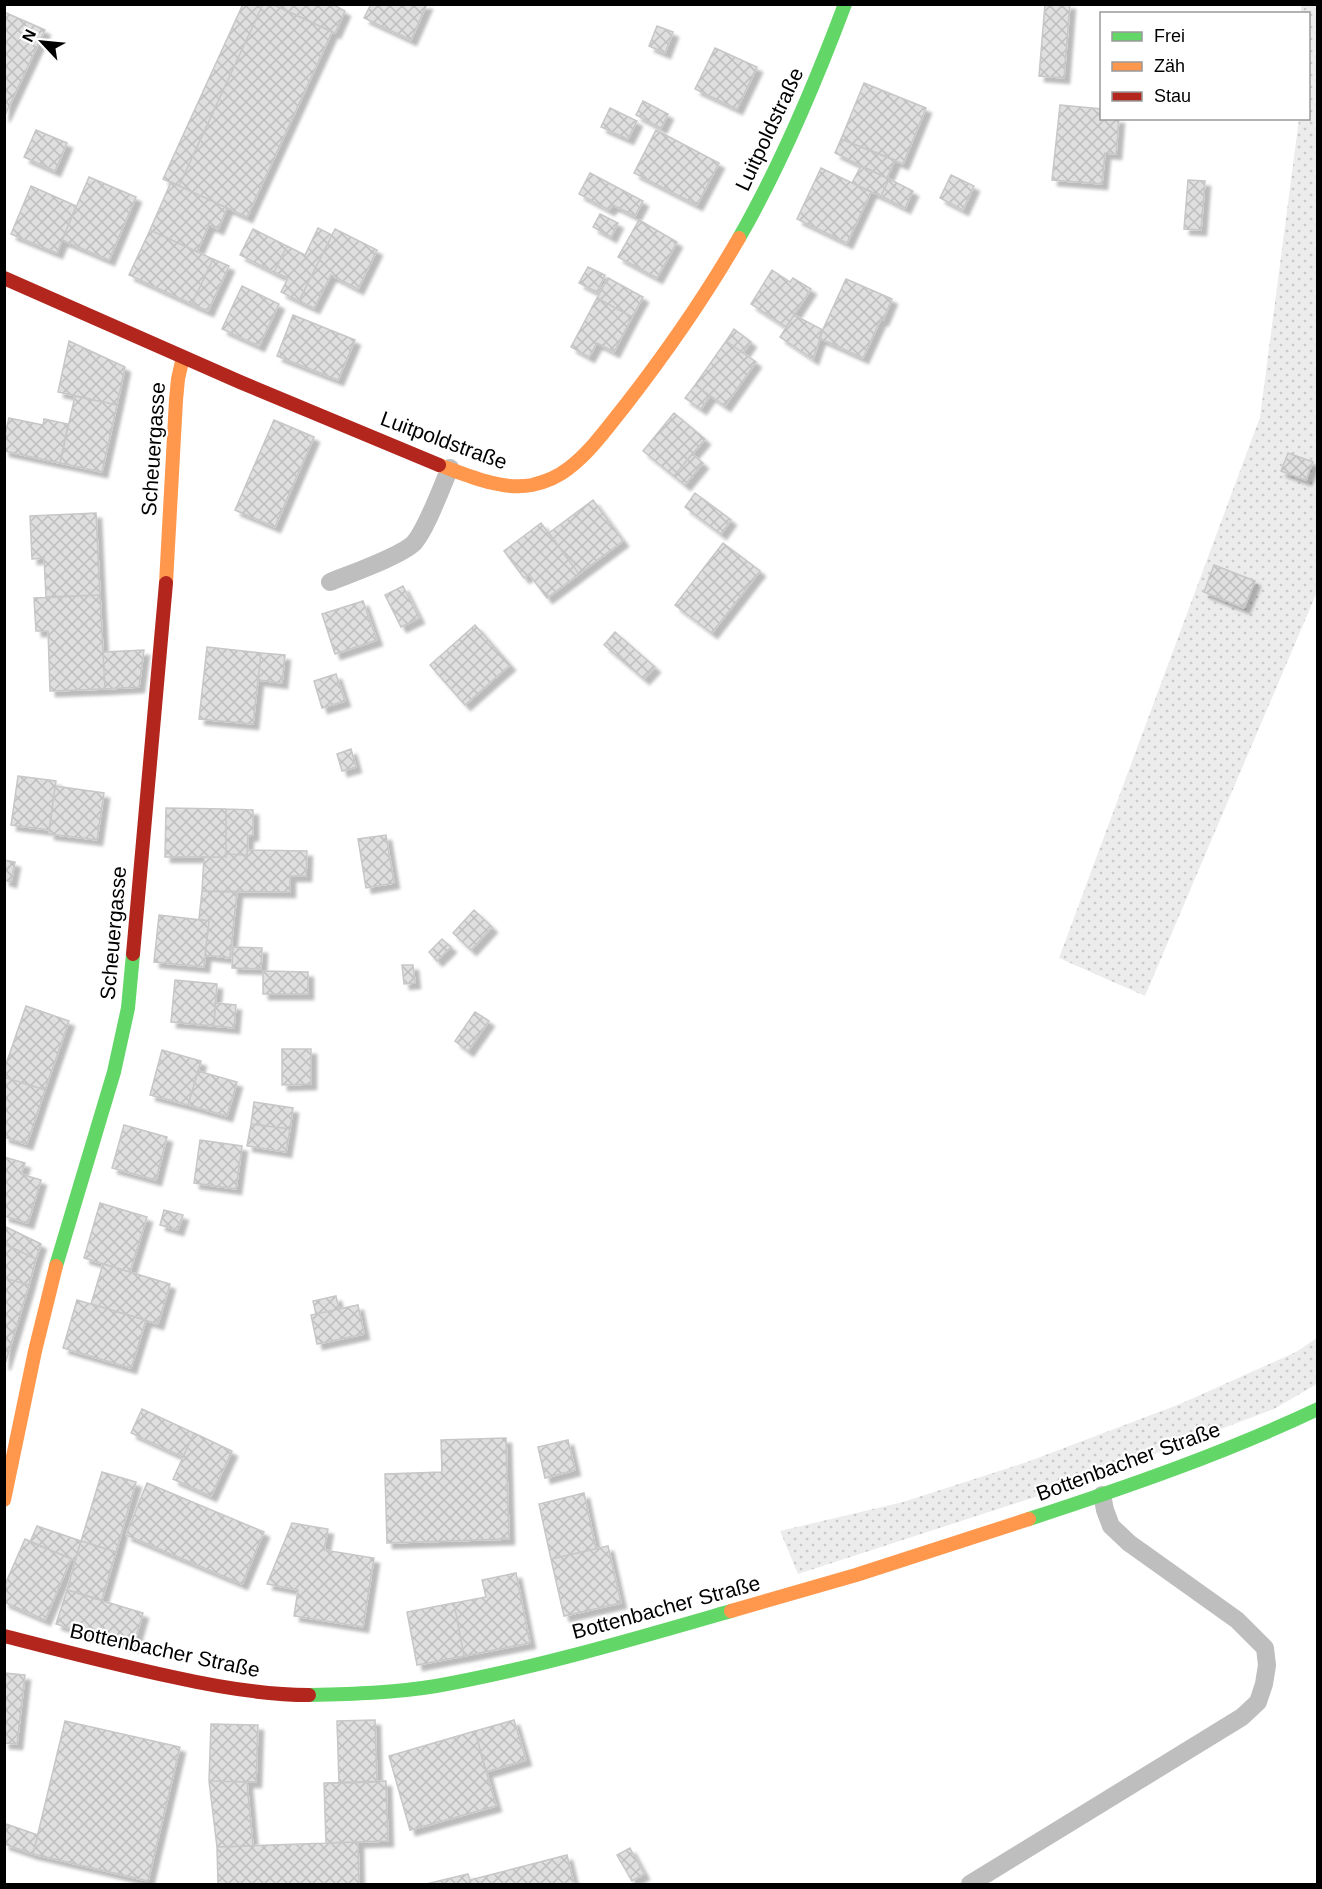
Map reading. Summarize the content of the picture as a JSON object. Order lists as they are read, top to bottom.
{
  "streets": {
    "street": ["Luitpoldstraße", "Scheuergasse", "Bottenbacher Straße"]
  },
  "crossings": [
    ["Luitpoldstraße", "Scheuergasse"]
  ],
  "legend": ["Frei", "Zäh", "Stau"],
  "north": "top left"
}
